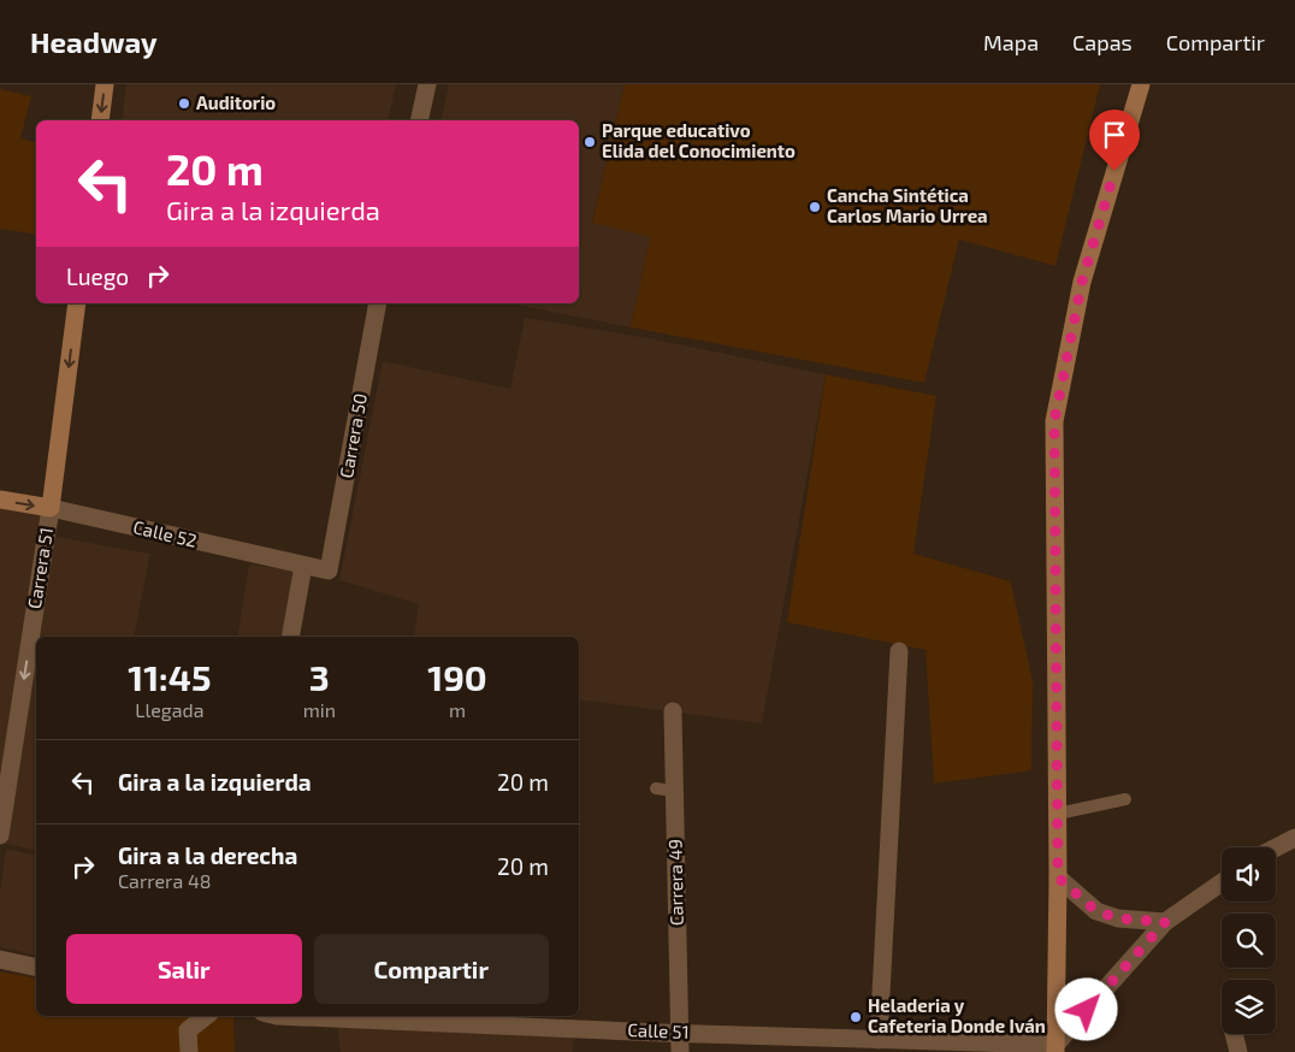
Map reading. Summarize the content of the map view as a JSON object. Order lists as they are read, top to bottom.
{
  "streets": {
    "street": [
      "Carrera 50",
      "Calle 52",
      "Carrera 51",
      "Carrera 49",
      "Calle 51"
    ]
  },
  "crossings": [
    ["Carrera 50", "Calle 52"],
    ["Calle 52", "Carrera 51"],
    ["Carrera 49", "Calle 51"]
  ],
  "one_way": ["Carrera 51"],
  "places": [
    "Auditorio",
    "Parque educativo Elida del Conocimiento",
    "Cancha Sintética Carlos Mario Urrea",
    "Heladeria y Cafeteria Donde Iván"
  ],
  "page": {
    "header": "Headway",
    "nav": ["Mapa", "Capas", "Compartir"],
    "turn": ["20 m", "Gira a la izquierda"],
    "then": "Luego",
    "eta": [
      "11:45",
      "Llegada",
      "3",
      "min",
      "190",
      "m"
    ],
    "list": [
      {
        "name": "Gira a la izquierda",
        "value": "20 m"
      },
      {
        "name": "Gira a la derecha",
        "note": "Carrera 48",
        "value": "20 m"
      }
    ],
    "buttons": ["Salir", "Compartir"]
  }
}
